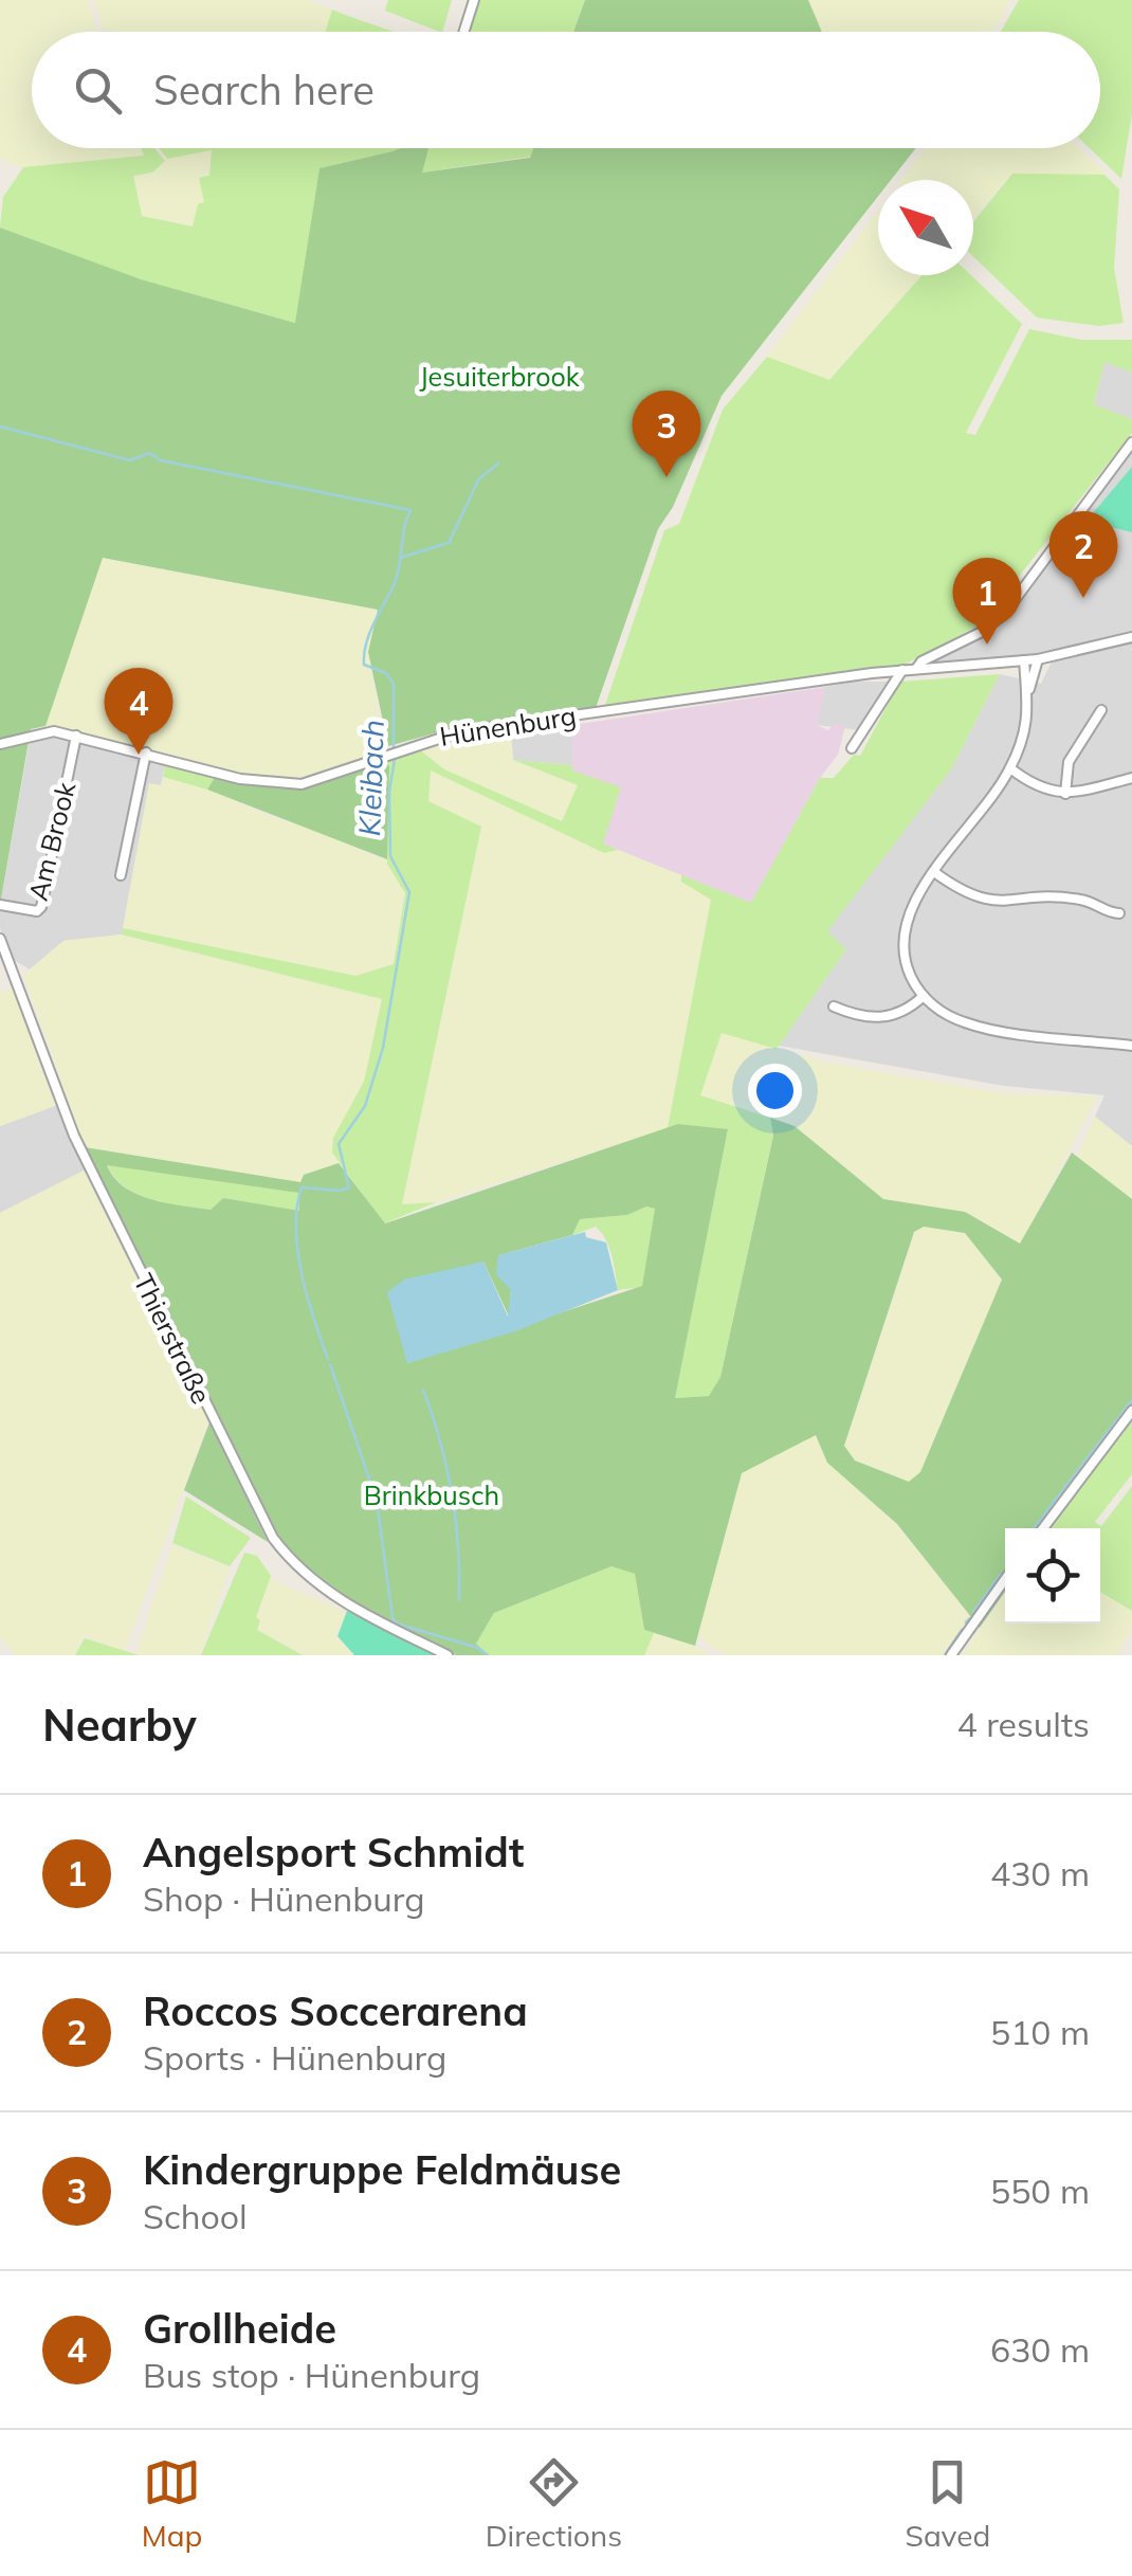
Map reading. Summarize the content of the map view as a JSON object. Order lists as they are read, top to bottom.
{
  "streets": {
    "street": ["Hünenburg", "Am Brook", "Thierstraße"]
  },
  "crossings": [
    ["Hünenburg", "Am Brook"]
  ],
  "water": ["Kleibach"],
  "parks": ["Jesuiterbrook", "Brinkbusch"],
  "north": "top left",
  "page": {
    "search": "Search here",
    "pins": [
      "3",
      "2",
      "1",
      "4"
    ],
    "heading": ["Nearby", "4 results"],
    "list": [
      {
        "mark": "1",
        "name": "Angelsport Schmidt",
        "note": "Shop · Hünenburg",
        "value": "430 m"
      },
      {
        "mark": "2",
        "name": "Roccos Soccerarena",
        "note": "Sports · Hünenburg",
        "value": "510 m"
      },
      {
        "mark": "3",
        "name": "Kindergruppe Feldmäuse",
        "note": "School",
        "value": "550 m"
      },
      {
        "mark": "4",
        "name": "Grollheide",
        "note": "Bus stop · Hünenburg",
        "value": "630 m"
      }
    ],
    "nav": ["Map", "Directions", "Saved"]
  }
}
